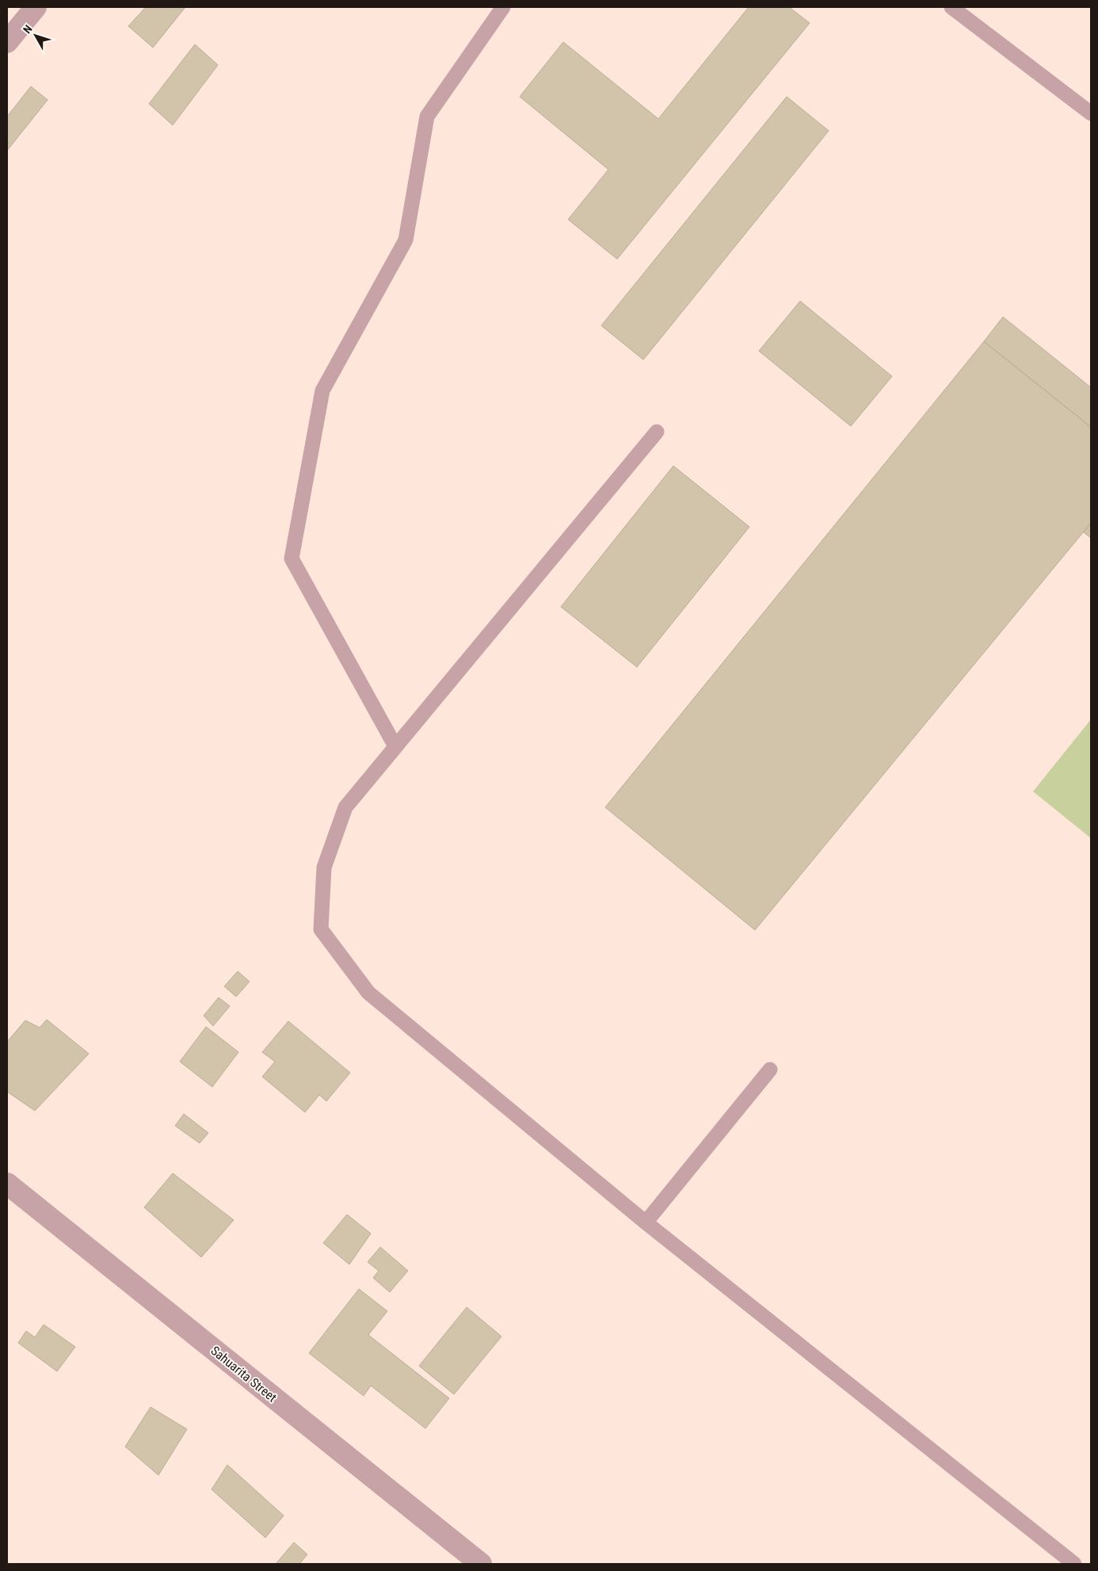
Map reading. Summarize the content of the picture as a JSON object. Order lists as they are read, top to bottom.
{
  "streets": {
    "street": ["Sahuarita Street"]
  },
  "north": "top left"
}
